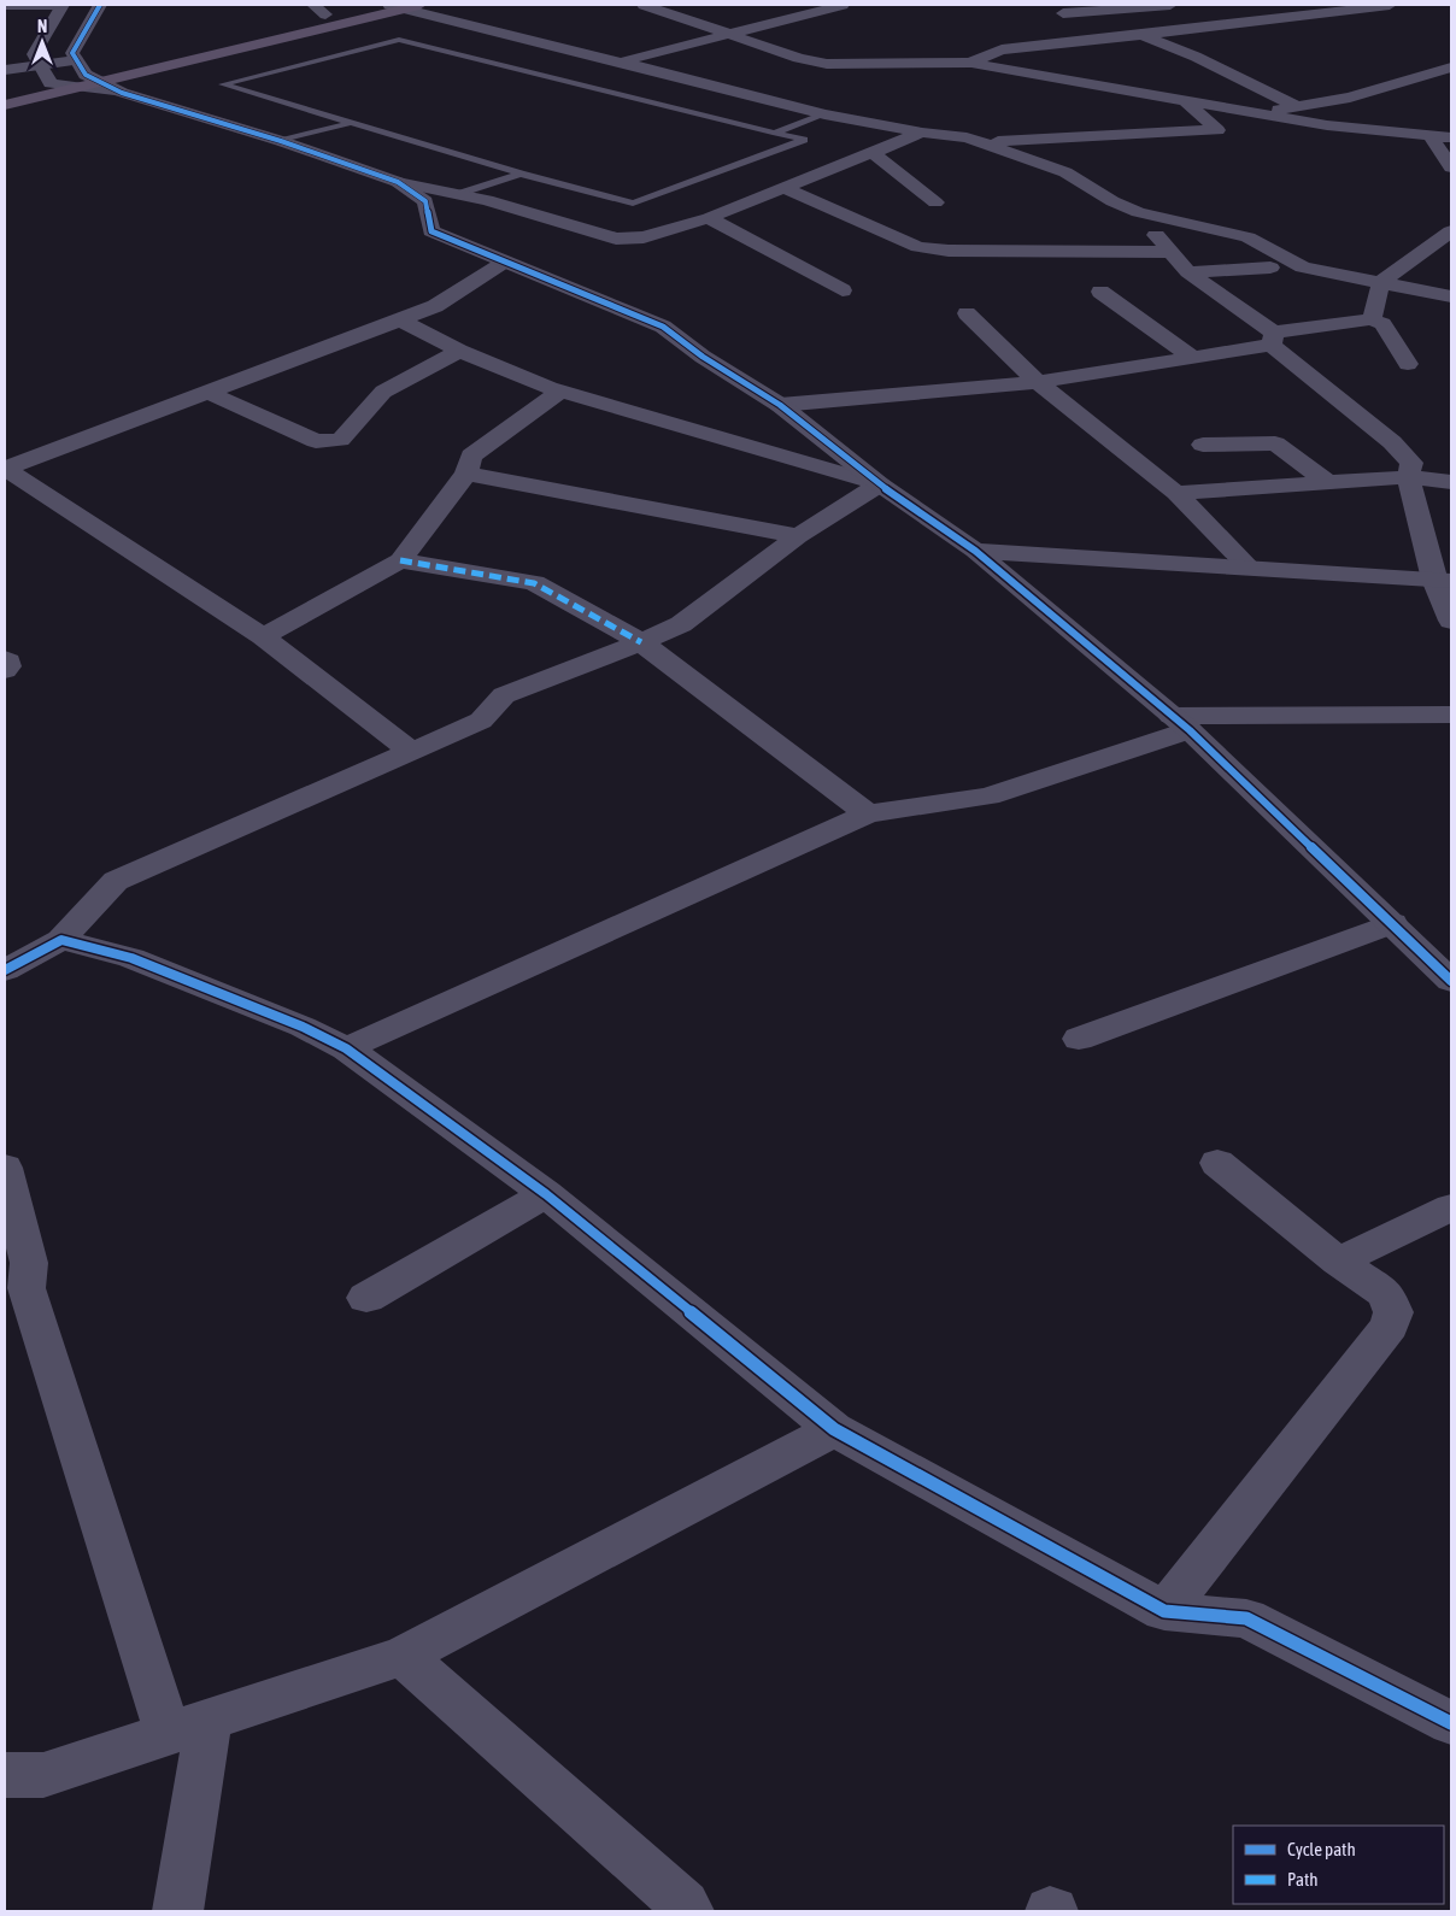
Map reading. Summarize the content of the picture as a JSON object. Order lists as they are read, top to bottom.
{
  "legend": ["Cycle path", "Path"],
  "north": "top"
}
